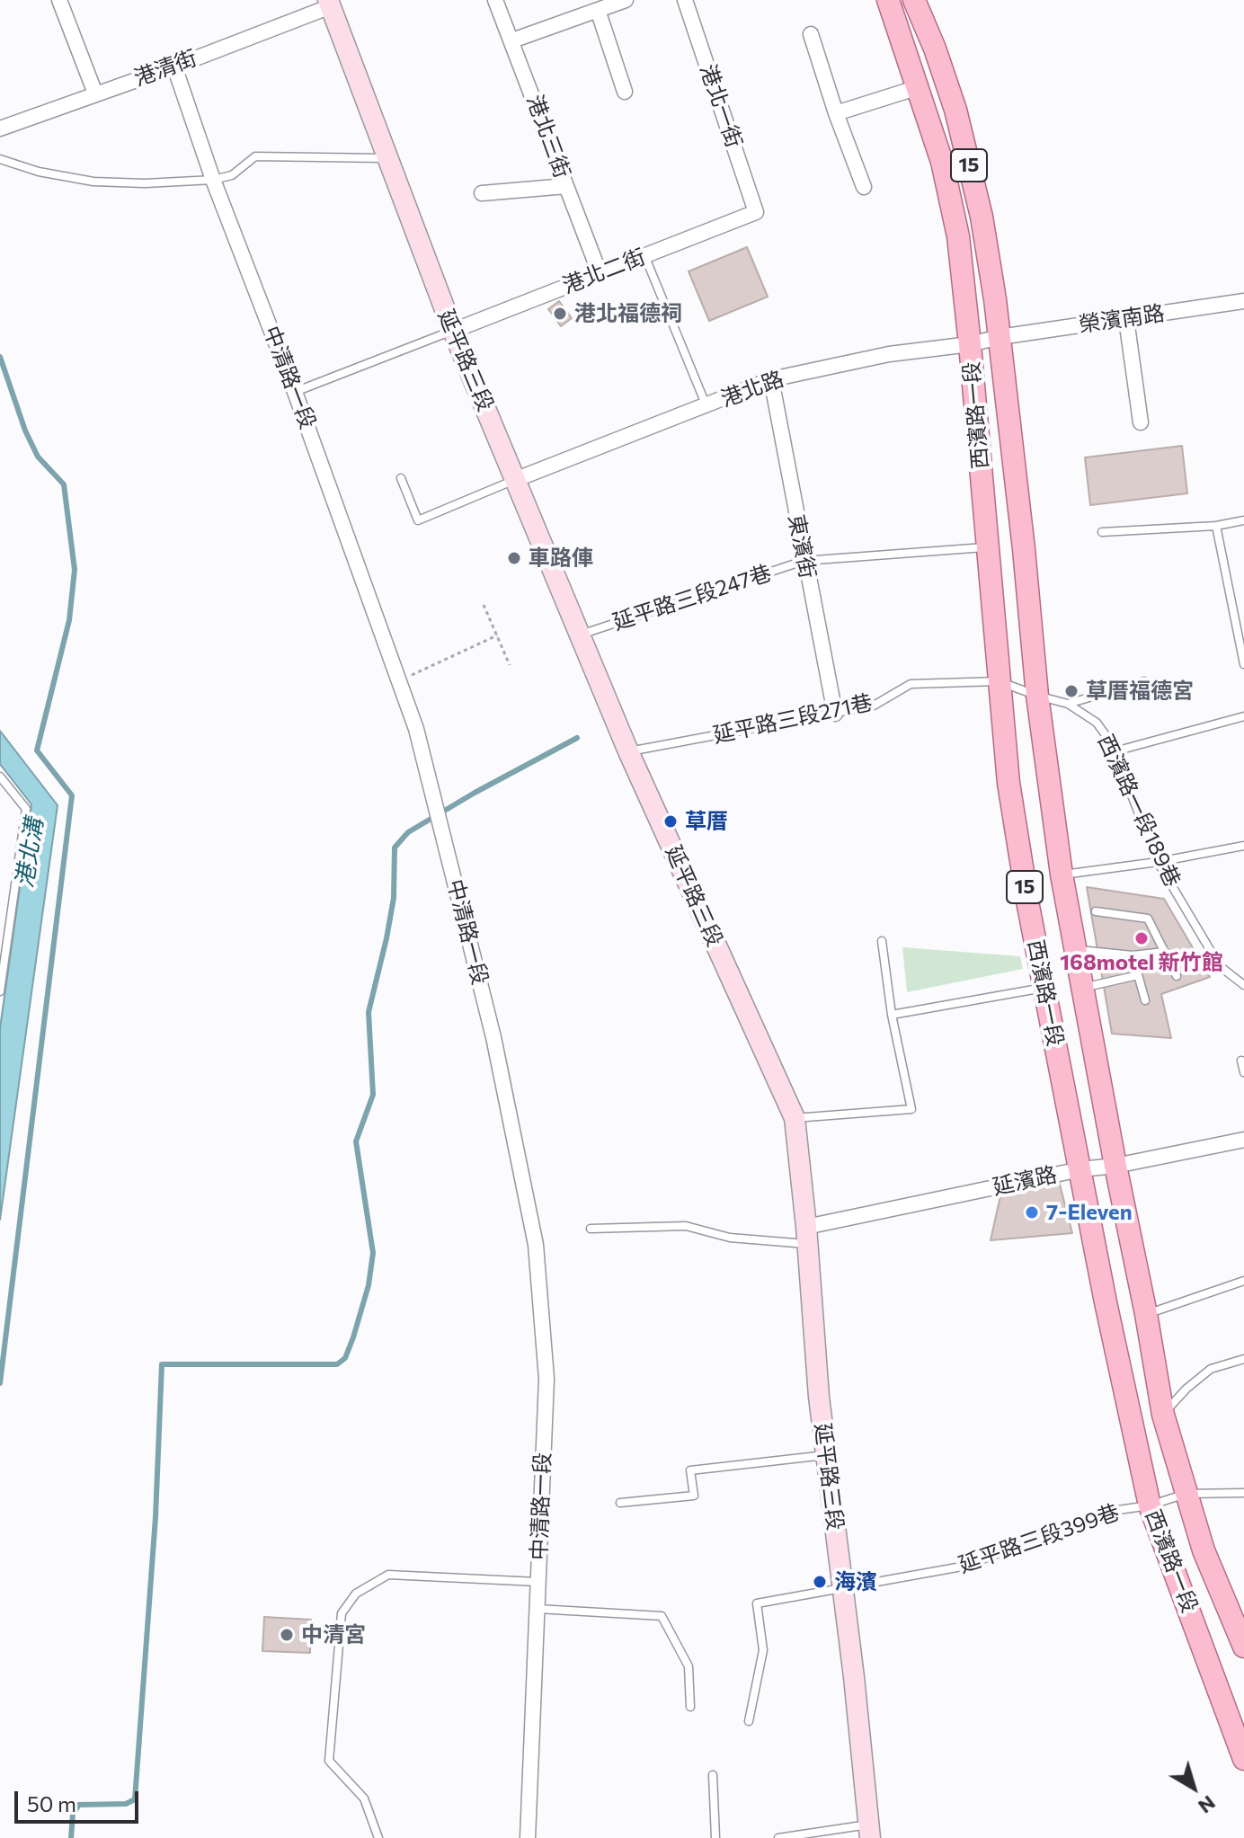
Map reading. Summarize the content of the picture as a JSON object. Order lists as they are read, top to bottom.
{
  "streets": {
    "main road": ["15", "西濱路一段"],
    "street": [
      "港清街",
      "港北一街",
      "港北三街",
      "港北二街",
      "榮濱南路",
      "延平路三段",
      "中清路一段",
      "港北路",
      "東濱街",
      "延濱路"
    ],
    "lane": [
      "延平路三段247巷",
      "延平路三段271巷",
      "西濱路一段189巷",
      "延平路三段399巷"
    ]
  },
  "crossings": [
    ["港清街", "延平路三段"],
    ["港清街", "中清路一段"],
    ["港北一街", "港北二街"],
    ["港北三街", "港北二街"],
    ["港北二街", "延平路三段"],
    ["榮濱南路", "港北路"],
    ["榮濱南路", "西濱路一段"],
    ["延平路三段", "港北路"],
    ["延平路三段", "延平路三段247巷"],
    ["延平路三段", "延平路三段271巷"],
    ["延平路三段", "延濱路"],
    ["延平路三段", "延平路三段399巷"],
    ["港北路", "西濱路一段"],
    ["港北路", "東濱街"],
    ["西濱路一段", "延平路三段247巷"],
    ["西濱路一段", "延平路三段271巷"],
    ["西濱路一段", "西濱路一段189巷"],
    ["西濱路一段", "延濱路"],
    ["西濱路一段", "延平路三段399巷"],
    ["東濱街", "延平路三段247巷"],
    ["東濱街", "延平路三段271巷"],
    ["延平路三段271巷", "西濱路一段189巷"]
  ],
  "water": ["港北溝"],
  "places": [
    "港北福德祠",
    "車路俥",
    "草厝福德宮",
    "草厝",
    "168motel 新竹館",
    "7-Eleven",
    "海濱",
    "中清宮"
  ],
  "scale_bar": "50 m",
  "north": "bottom right"
}
